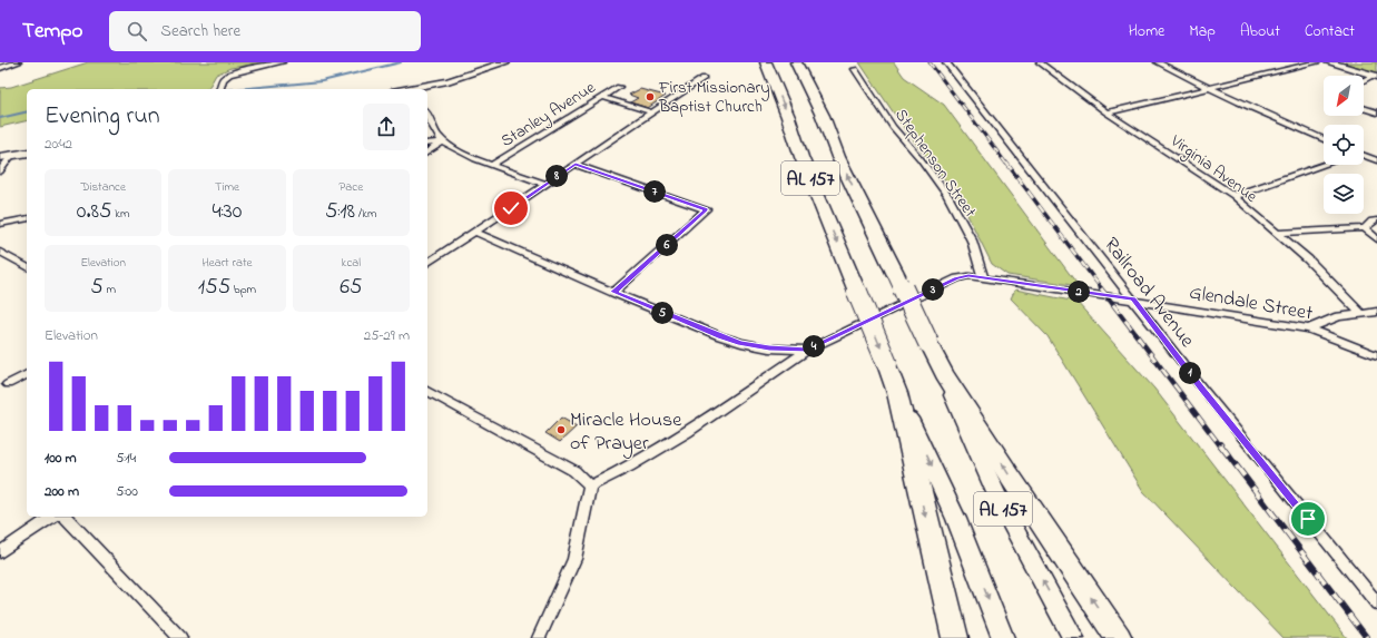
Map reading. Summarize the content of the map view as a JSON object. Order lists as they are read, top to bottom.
{
  "streets": {
    "highway": ["AL 157"],
    "street": [
      "Stanley Avenue",
      "Stephenson Street",
      "Virginia Avenue",
      "Railroad Avenue",
      "Glendale Street"
    ]
  },
  "crossings": [
    ["Stephenson Street", "Glendale Street"],
    ["Railroad Avenue", "Glendale Street"]
  ],
  "places": ["First Missionary Baptist Church", "Miracle House of Prayer"],
  "north": "bottom left",
  "page": {
    "header": "Tempo",
    "search": "Search here",
    "nav": [
      "Home",
      "Map",
      "About",
      "Contact"
    ],
    "heading": ["Evening run", "20:42"],
    "pins": [
      "8",
      "7",
      "6",
      "3",
      "2",
      "5",
      "4",
      "1"
    ],
    "stats": [
      ["Distance", "0.85 km"],
      ["Time", "4:30"],
      ["Pace", "5:18 /km"],
      ["Elevation", "5 m"],
      ["Heart rate", "155 bpm"],
      ["kcal", "65"]
    ],
    "chart": ["Elevation", "25–29 m"],
    "list": [
      {
        "name": "100 m",
        "note": "5:14"
      },
      {
        "name": "200 m",
        "note": "5:00"
      }
    ]
  }
}
